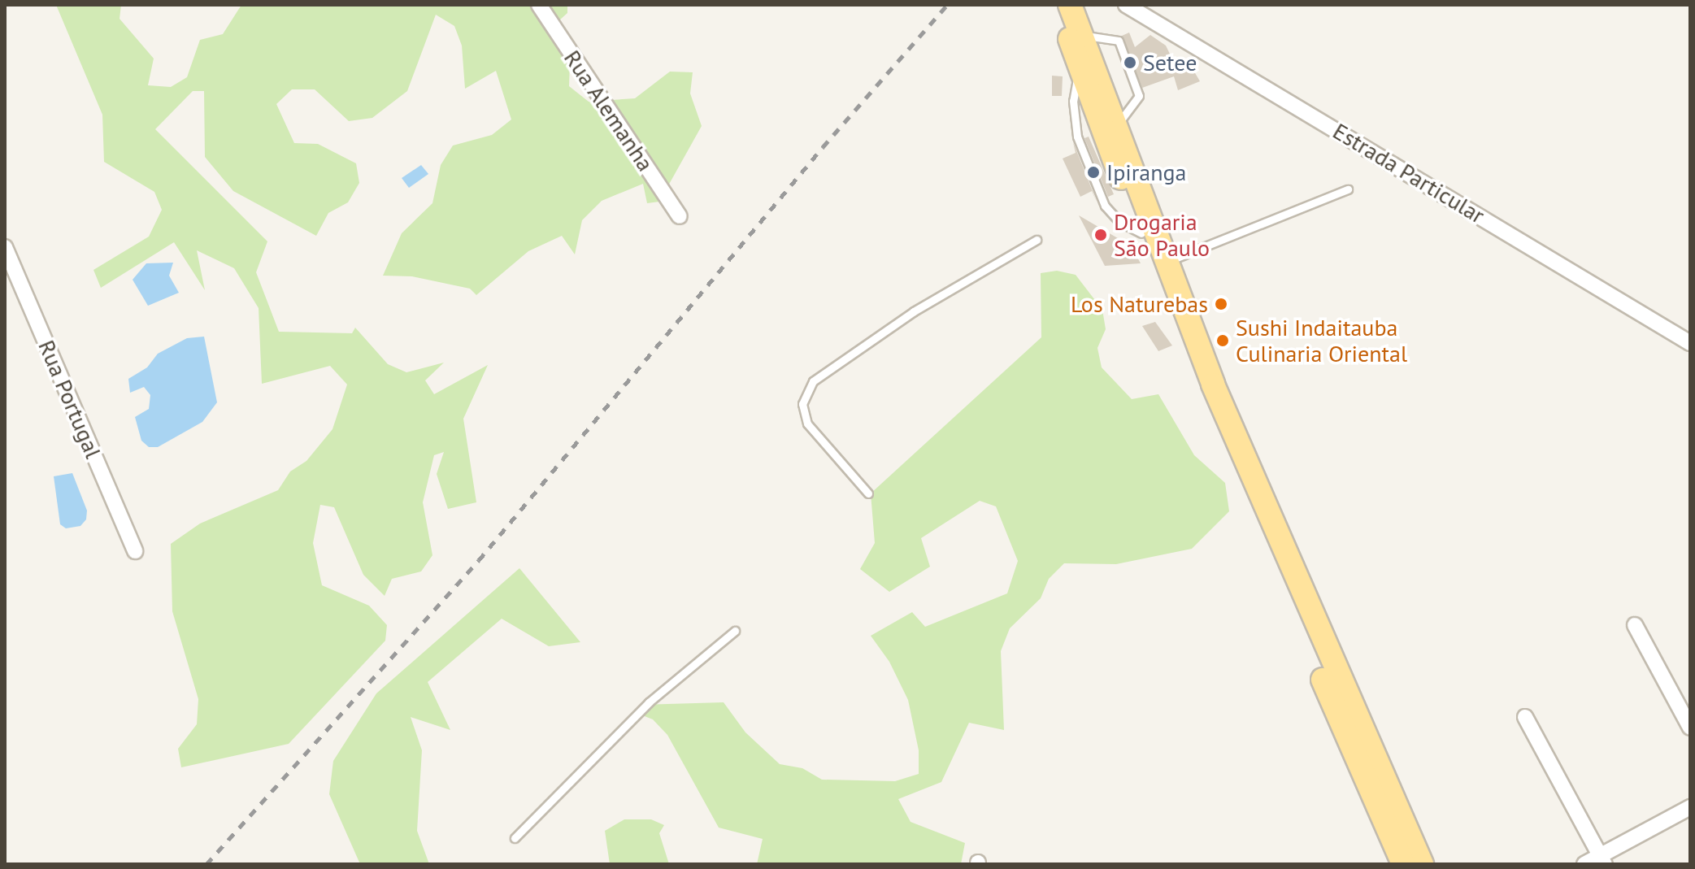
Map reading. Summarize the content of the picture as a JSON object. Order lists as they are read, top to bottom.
{
  "streets": {
    "street": ["Rua Alemanha", "Estrada Particular", "Rua Portugal"]
  },
  "places": [
    "Setee",
    "Ipiranga",
    "Drogaria São Paulo",
    "Los Naturebas",
    "Sushi Indaitauba Culinaria Oriental"
  ]
}
